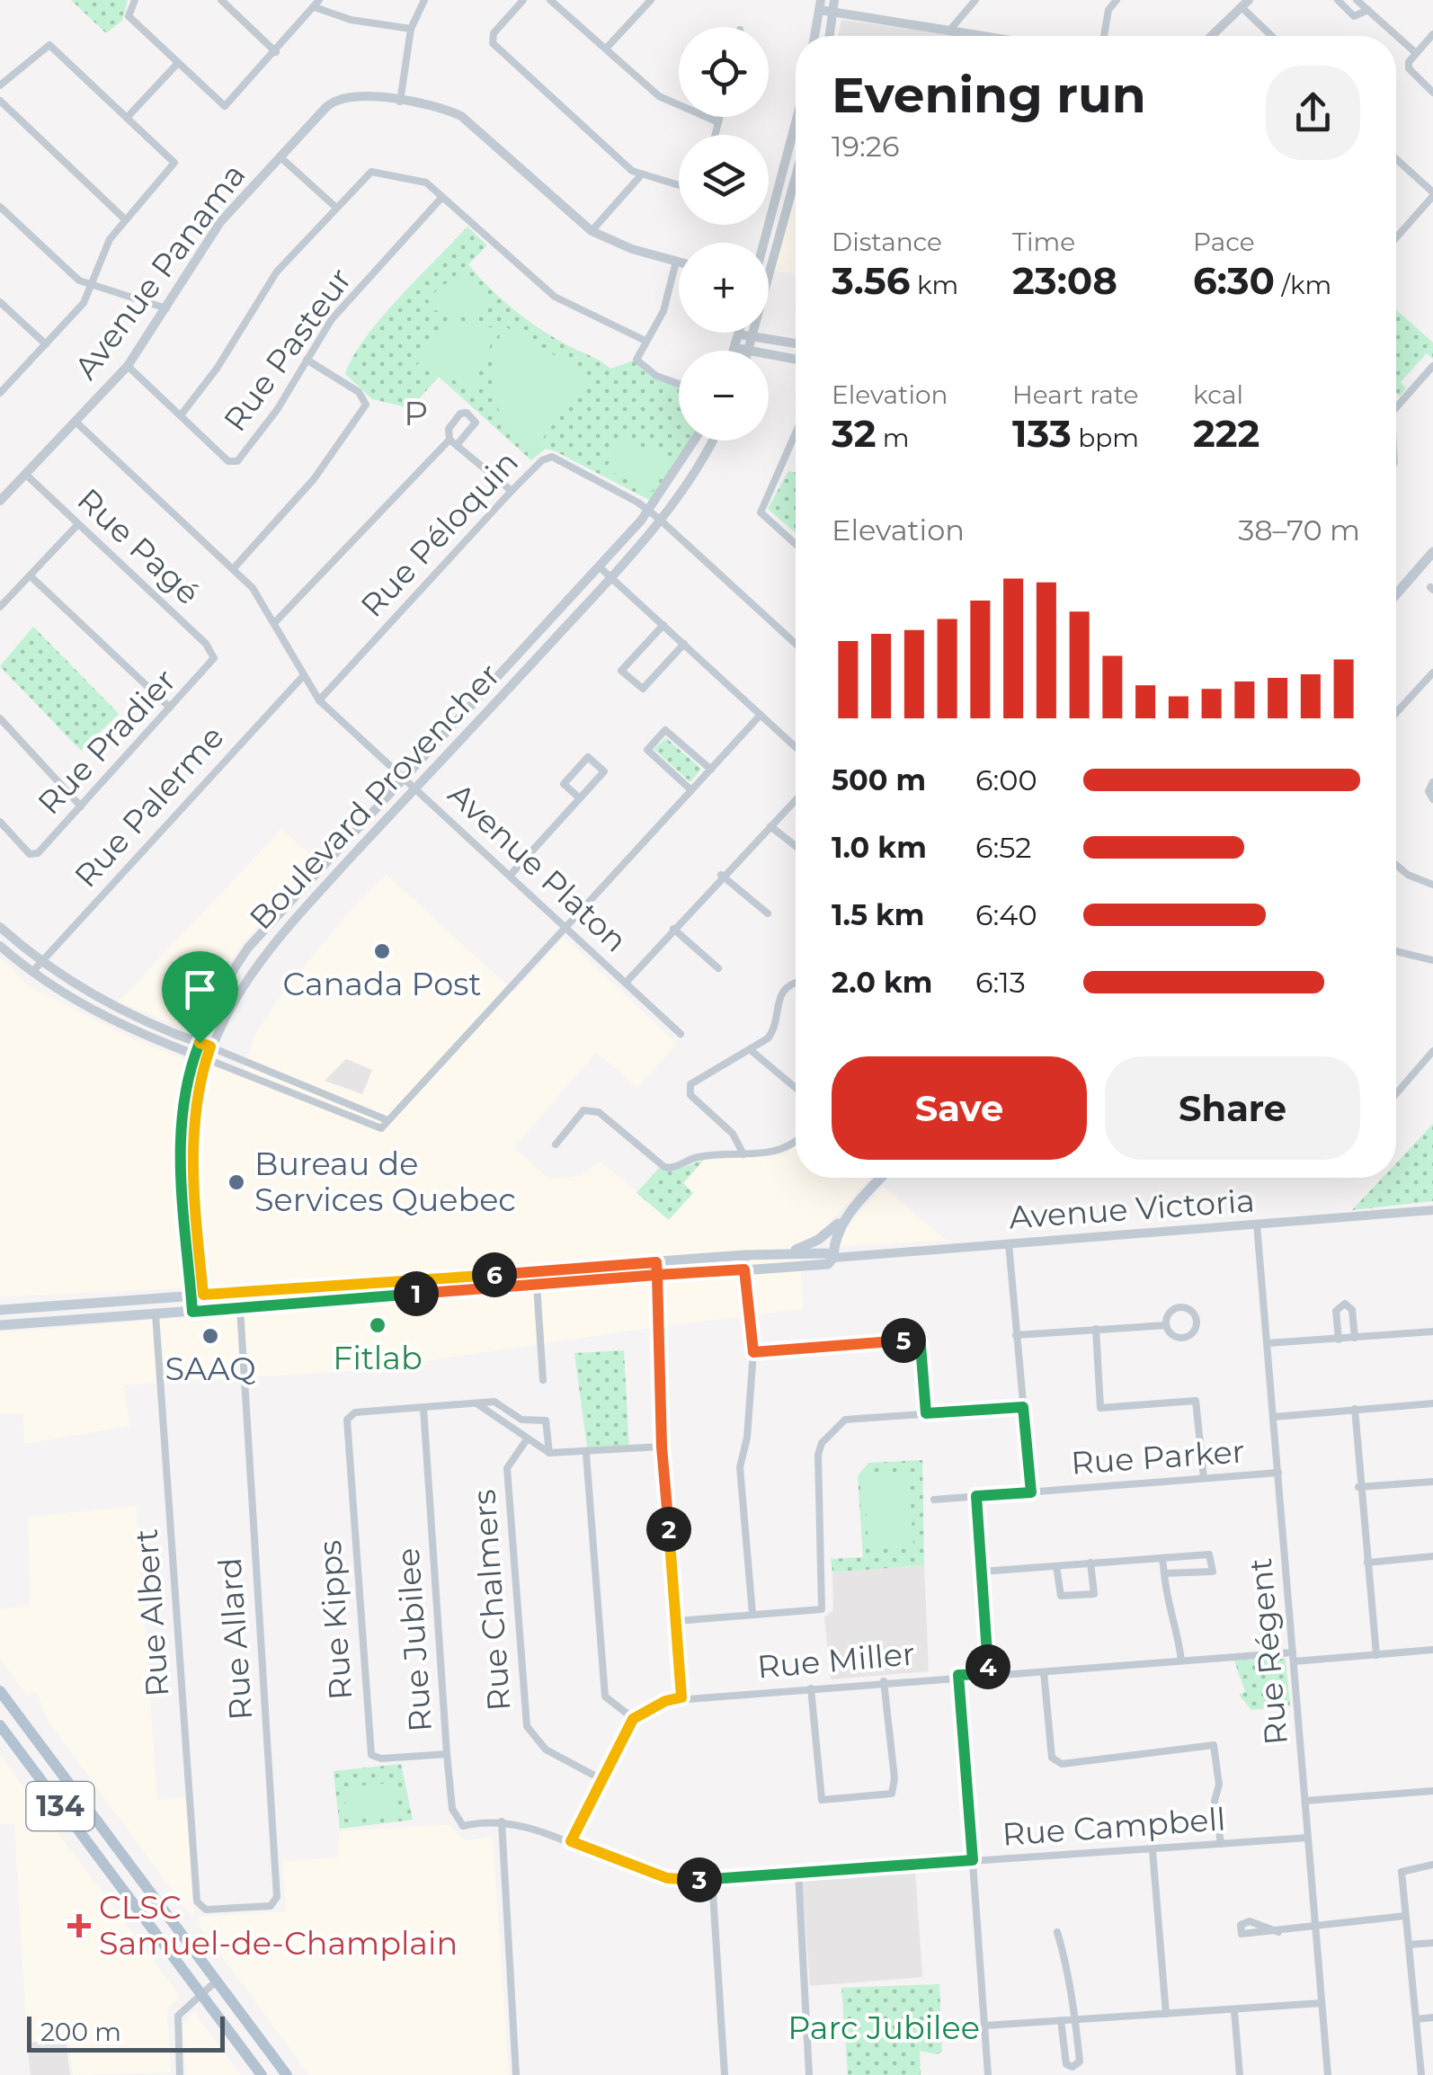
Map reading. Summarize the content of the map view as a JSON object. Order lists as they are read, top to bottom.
{
  "streets": {
    "main road": ["Avenue Victoria", "134"],
    "street": [
      "Avenue Panama",
      "Rue Pasteur",
      "Rue Péloquin",
      "Rue Pagé",
      "Rue Pradier",
      "Boulevard Provencher",
      "Rue Palerme",
      "Avenue Platon",
      "Rue Parker",
      "Rue Chalmers",
      "Rue Albert",
      "Rue Kipps",
      "Rue Allard",
      "Rue Jubilee",
      "Rue Régent",
      "Rue Miller",
      "Rue Campbell"
    ]
  },
  "crossings": [
    ["Avenue Panama", "Rue Pasteur"],
    ["Avenue Panama", "Rue Pagé"],
    ["Avenue Panama", "Avenue Platon"],
    ["Rue Péloquin", "Boulevard Provencher"],
    ["Rue Péloquin", "Avenue Platon"],
    ["Rue Pagé", "Rue Pradier"],
    ["Boulevard Provencher", "Avenue Platon"],
    ["Boulevard Provencher", "Avenue Victoria"],
    ["Rue Palerme", "Avenue Platon"],
    ["Avenue Victoria", "Rue Albert"],
    ["Avenue Victoria", "Rue Allard"],
    ["Avenue Victoria", "Rue Régent"],
    ["Rue Parker", "Rue Régent"],
    ["Rue Albert", "Rue Allard"],
    ["Rue Kipps", "Rue Jubilee"],
    ["Rue Jubilee", "Rue Campbell"],
    ["Rue Régent", "Rue Miller"],
    ["Rue Régent", "Rue Campbell"]
  ],
  "districts": ["P"],
  "parks": ["Parc Jubilee"],
  "places": {
    "other": [
      "Canada Post",
      "Bureau de Services Quebec",
      "Fitlab",
      "SAAQ"
    ],
    "health": ["CLSC Samuel-de-Champlain"]
  },
  "scale_bar": "200 m",
  "page": {
    "map_buttons": ["+", "−"],
    "heading": ["Evening run", "19:26"],
    "stats": [
      ["Distance", "3.56 km"],
      ["Time", "23:08"],
      ["Pace", "6:30 /km"],
      ["Elevation", "32 m"],
      ["Heart rate", "133 bpm"],
      ["kcal", "222"]
    ],
    "chart": ["Elevation", "38–70 m"],
    "list": [
      {
        "name": "500 m",
        "note": "6:00"
      },
      {
        "name": "1.0 km",
        "note": "6:52"
      },
      {
        "name": "1.5 km",
        "note": "6:40"
      },
      {
        "name": "2.0 km",
        "note": "6:13"
      }
    ],
    "buttons": ["Save", "Share"],
    "pins": [
      "6",
      "1",
      "5",
      "2",
      "4",
      "3"
    ],
    "scale": "200 m"
  }
}
